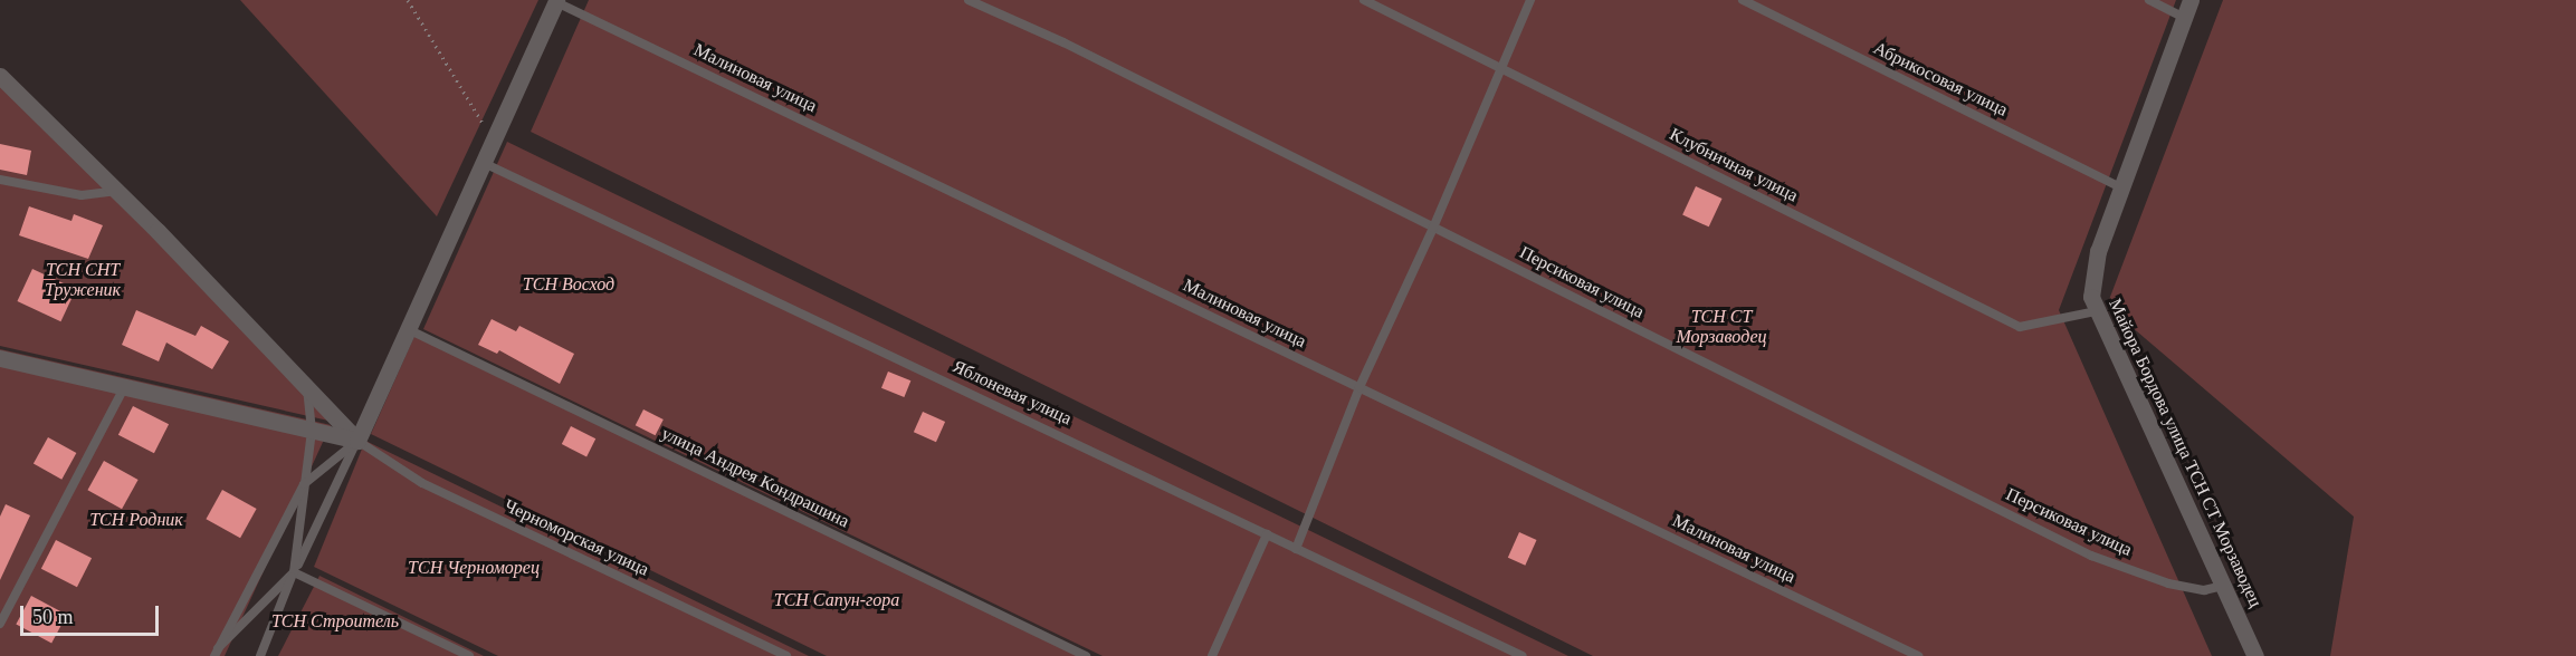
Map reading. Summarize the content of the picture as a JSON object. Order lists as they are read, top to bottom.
{
  "streets": {
    "street": ["Майора Бордова улица ТСН СТ Морзаводец"],
    "lane": [
      "Малиновая улица",
      "Абрикосовая улица",
      "Клубничная улица",
      "Персиковая улица",
      "Яблоневая улица",
      "улица Андрея Кондрашина",
      "Черноморская улица"
    ]
  },
  "crossings": [
    ["Абрикосовая улица", "Майора Бордова улица ТСН СТ Морзаводец"],
    ["Клубничная улица", "Майора Бордова улица ТСН СТ Морзаводец"],
    ["Персиковая улица", "Майора Бордова улица ТСН СТ Морзаводец"]
  ],
  "parks": [
    "ТСН СНТ Труженик",
    "ТСН Восход",
    "ТСН СТ Морзаводец",
    "ТСН Родник",
    "ТСН Черноморец",
    "ТСН Сапун-гора",
    "ТСН Строитель"
  ],
  "scale_bar": "50 m"
}
